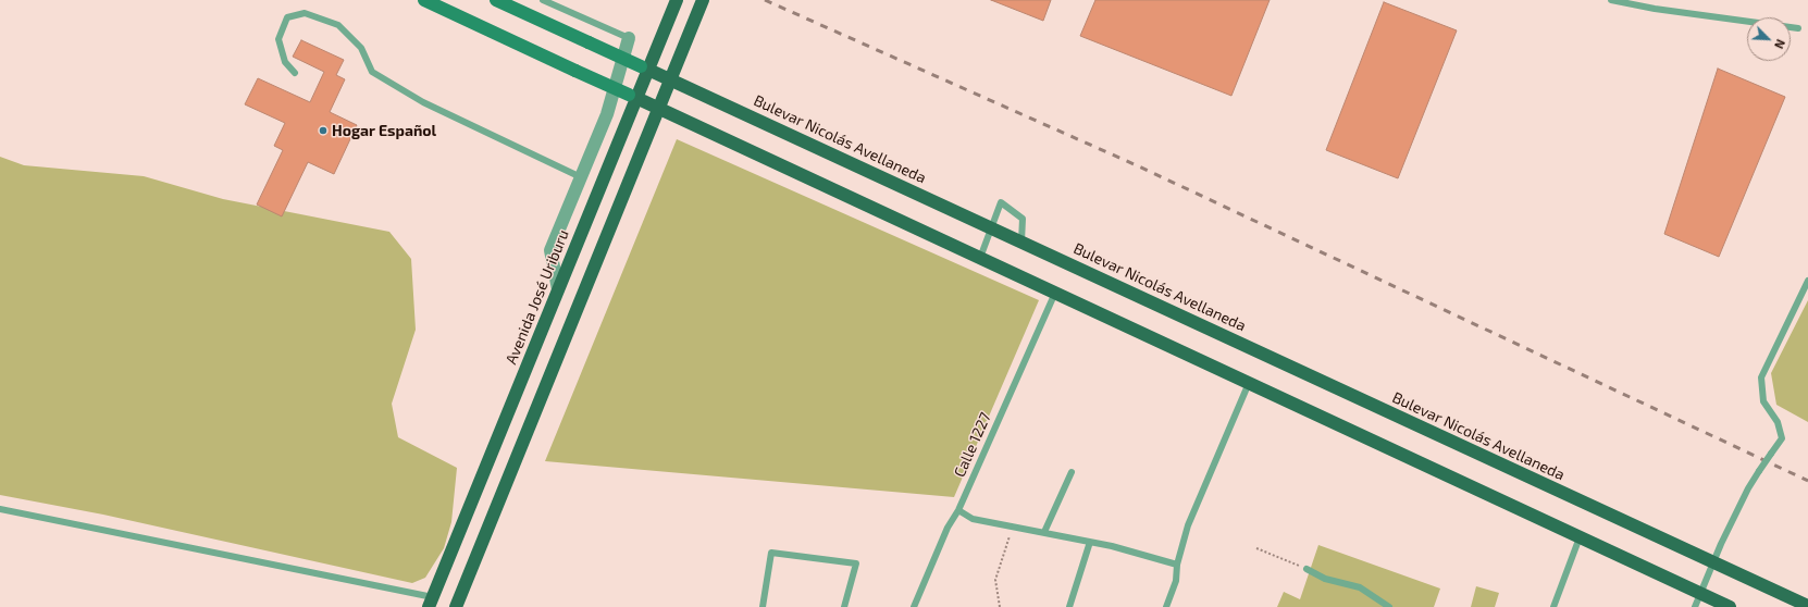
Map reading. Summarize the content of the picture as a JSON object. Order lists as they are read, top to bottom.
{
  "streets": {
    "main road": ["Bulevar Nicolás Avellaneda", "Avenida José Uriburu"],
    "lane": ["Calle 1227"]
  },
  "crossings": [
    ["Bulevar Nicolás Avellaneda", "Avenida José Uriburu"]
  ],
  "places": ["Hogar Español"],
  "north": "bottom right"
}
